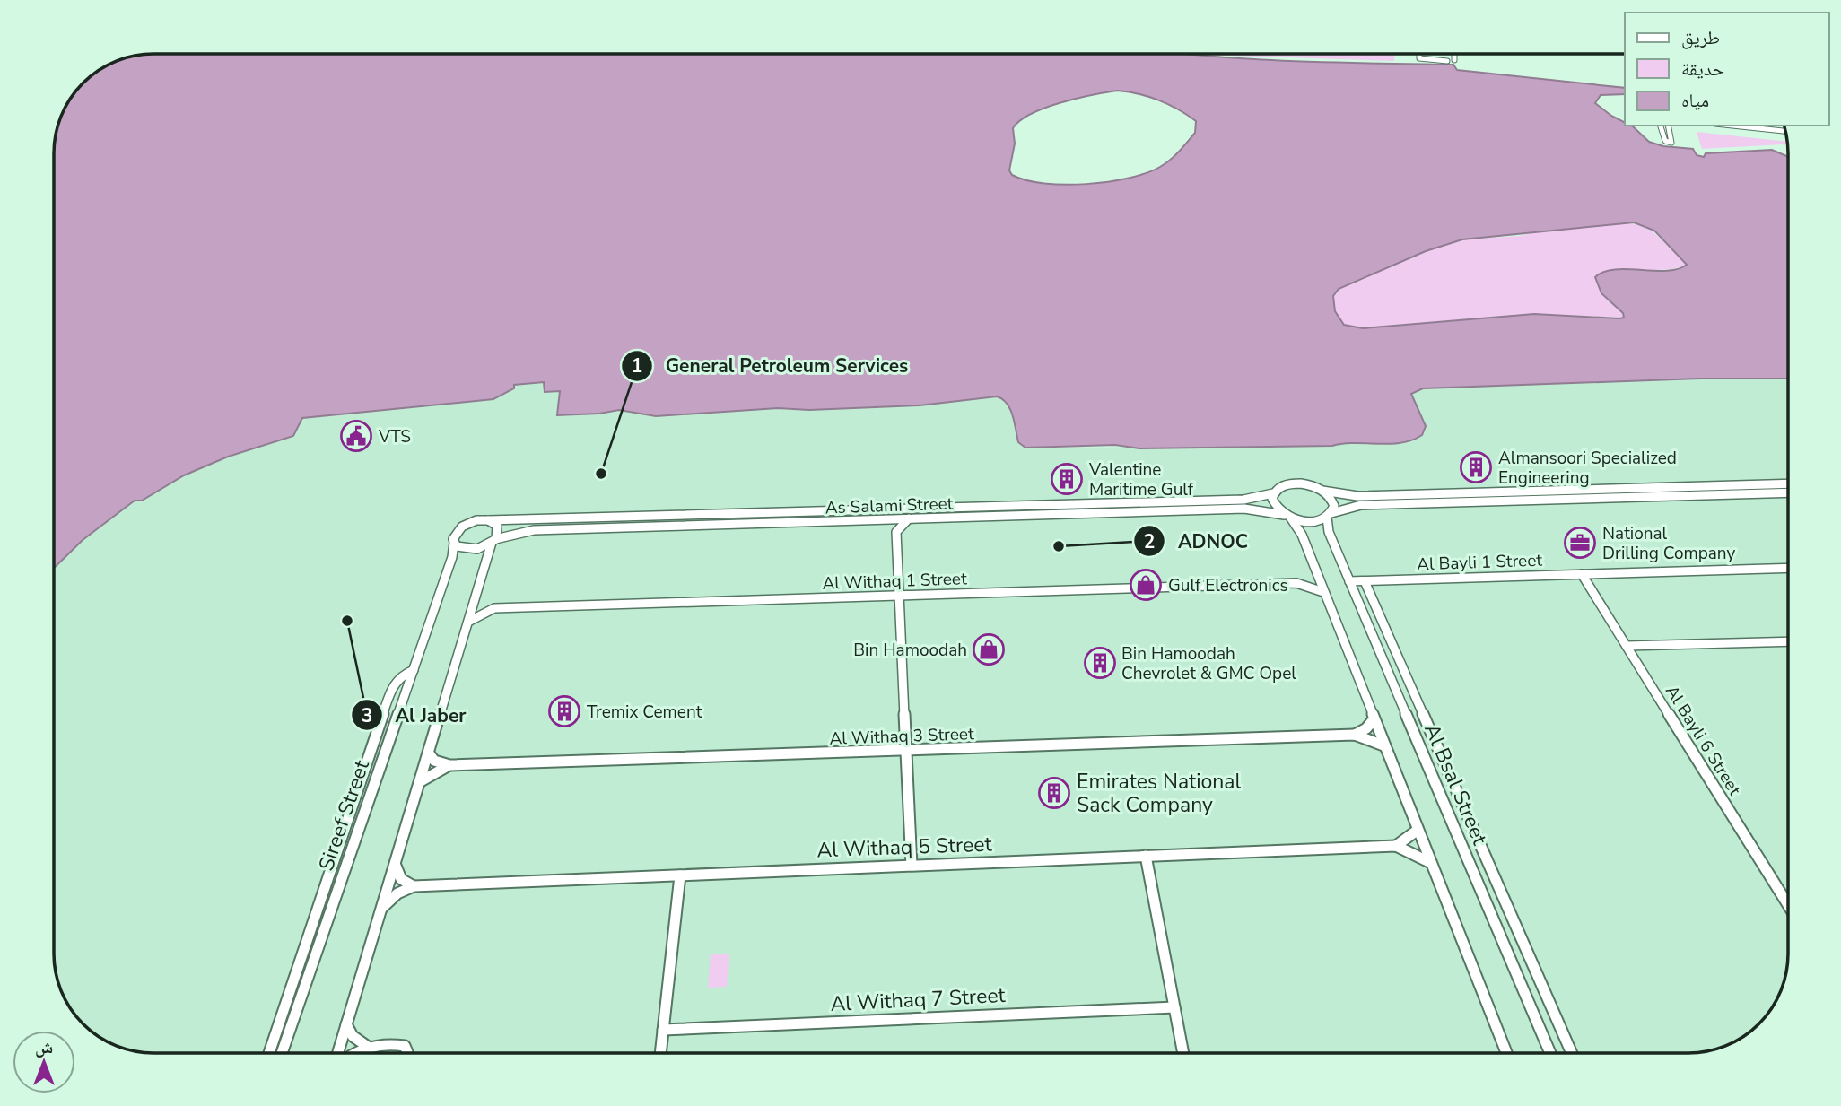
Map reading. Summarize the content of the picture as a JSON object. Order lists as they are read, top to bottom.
{
  "streets": {
    "street": [
      "As Salami Street",
      "Al Bayli 1 Street",
      "Al Withaq 1 Street",
      "Al Withaq 3 Street",
      "Al Bayli 6 Street",
      "Al Bsal Street",
      "Sireef Street",
      "Al Withaq 5 Street",
      "Al Withaq 7 Street"
    ]
  },
  "crossings": [
    ["As Salami Street", "Al Bsal Street"],
    ["As Salami Street", "Sireef Street"],
    ["Al Bayli 1 Street", "Al Bayli 6 Street"],
    ["Al Bayli 1 Street", "Al Bsal Street"]
  ],
  "places": {
    "public building": ["VTS"],
    "building": [
      "Almansoori Specialized Engineering",
      "Valentine Maritime Gulf",
      "Bin Hamoodah Chevrolet & GMC Opel",
      "Tremix Cement",
      "Emirates National Sack Company"
    ],
    "other": ["General Petroleum Services", "ADNOC", "Al Jaber"],
    "office": ["National Drilling Company"],
    "shop": ["Gulf Electronics", "Bin Hamoodah"]
  },
  "legend": ["طريق", "حديقة", "مياه"],
  "north": "top"
}
